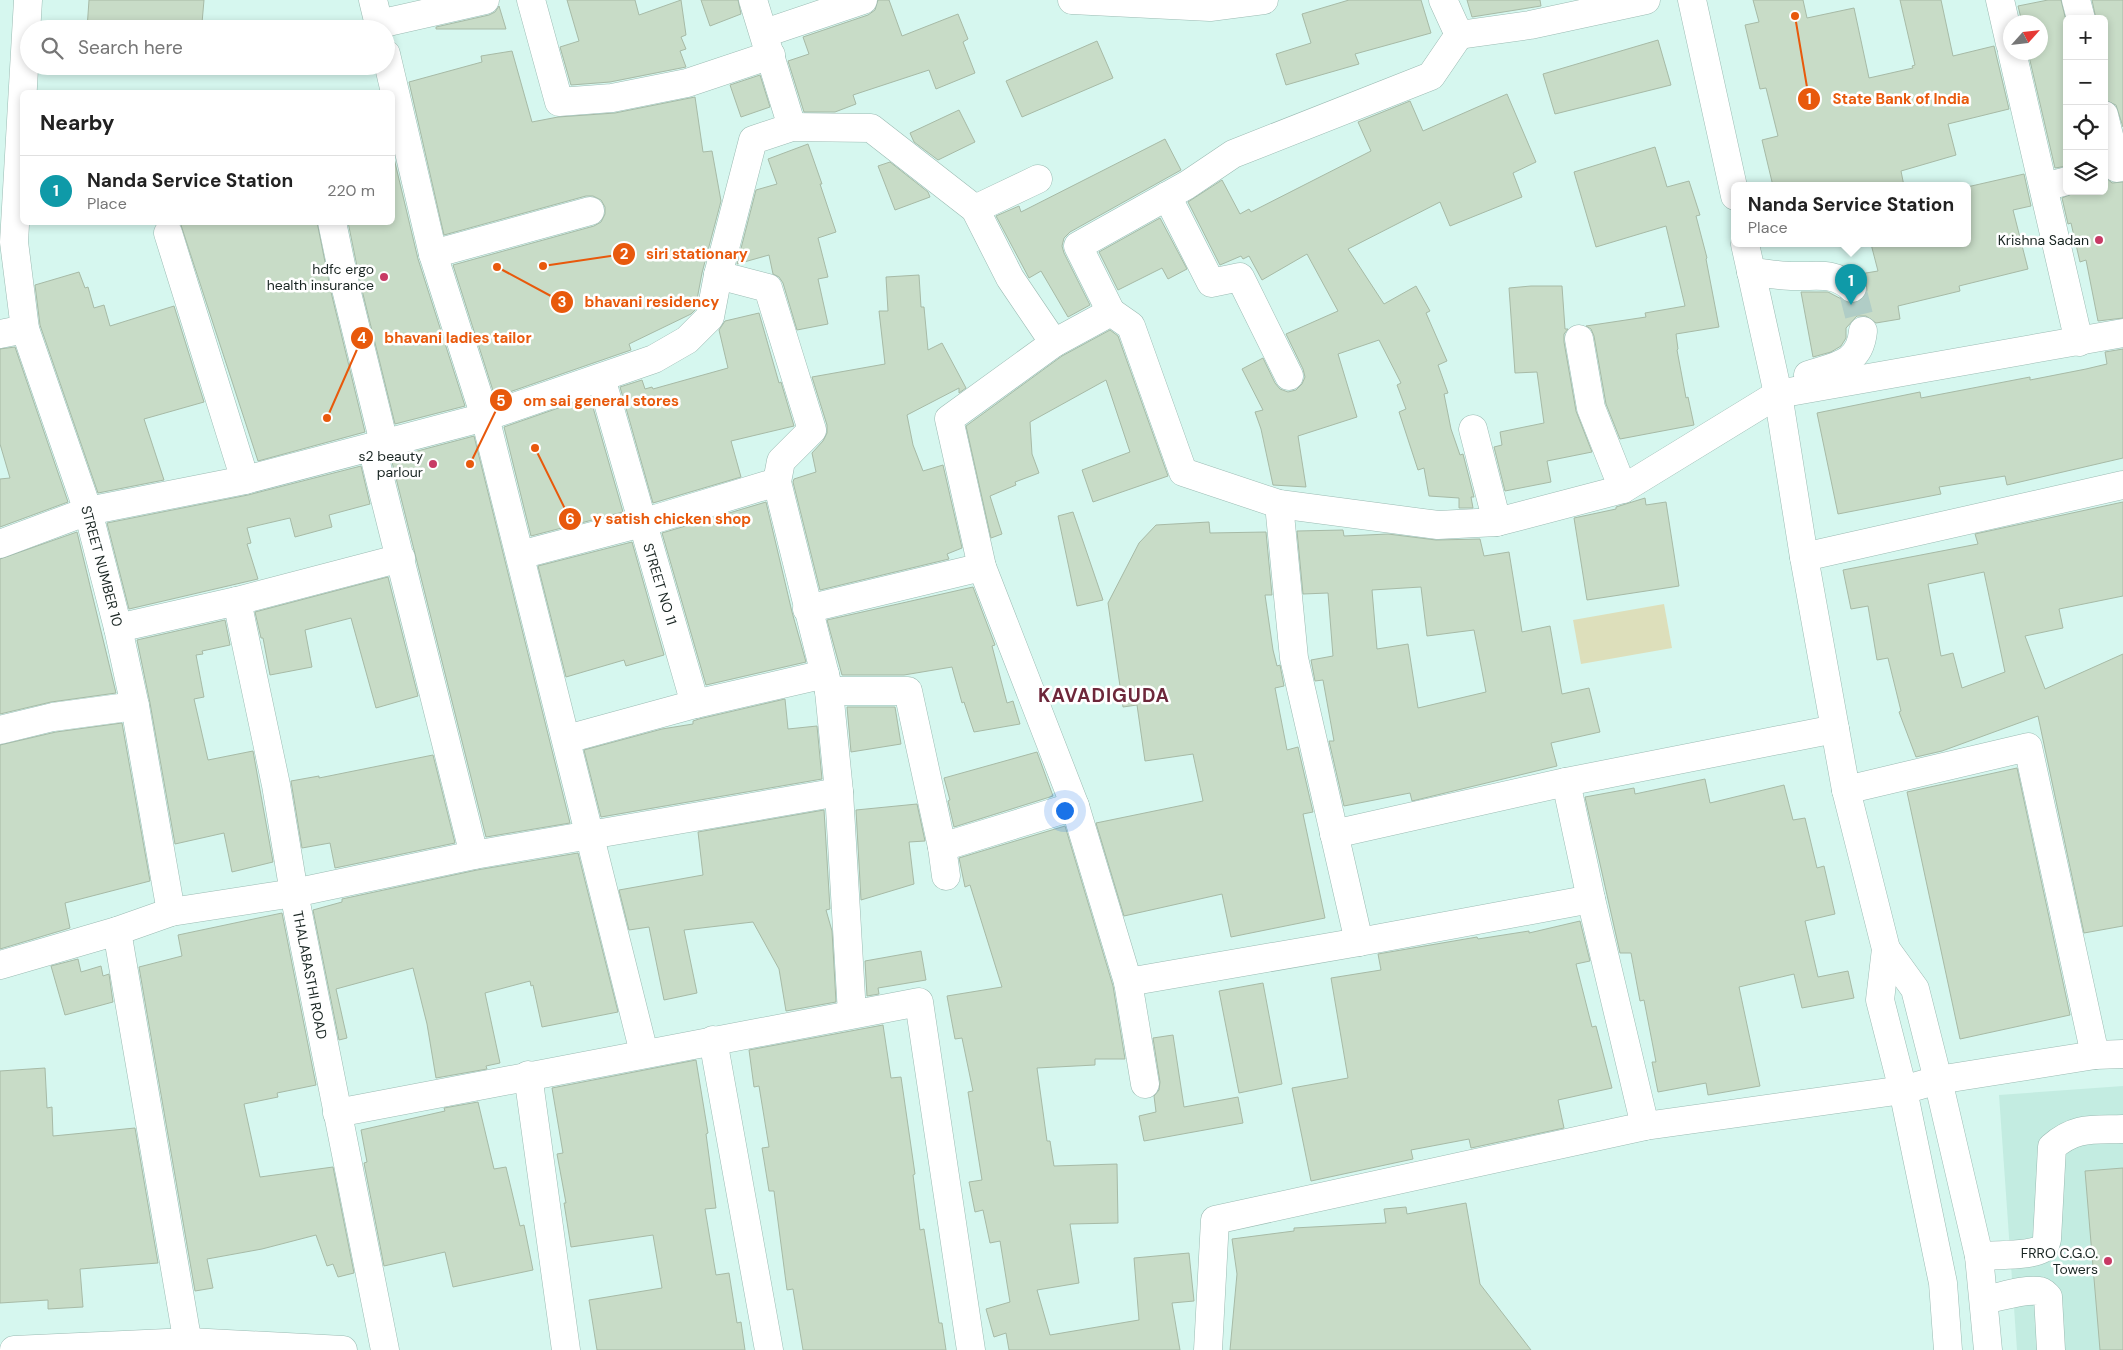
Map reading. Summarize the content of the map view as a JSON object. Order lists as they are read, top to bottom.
{
  "streets": {
    "street": ["STREET NUMBER 10", "STREET NO 11", "THALABASTHI ROAD"]
  },
  "districts": ["KAVADIGUDA"],
  "places": [
    "State Bank of India",
    "Krishna Sadan",
    "siri stationary",
    "bhavani residency",
    "hdfc ergo health insurance",
    "bhavani ladies tailor",
    "y satish chicken shop",
    "s2 beauty parlour",
    "om sai general stores",
    "FRRO C.G.O. Towers"
  ],
  "north": "top right",
  "page": {
    "map_buttons": ["+", "−"],
    "search": "Search here",
    "heading": "Nearby",
    "list": [
      {
        "mark": "1",
        "name": "Nanda Service Station",
        "note": "Place",
        "value": "220 m"
      }
    ],
    "popup": ["Nanda Service Station", "Place"],
    "pins": "1"
  }
}
